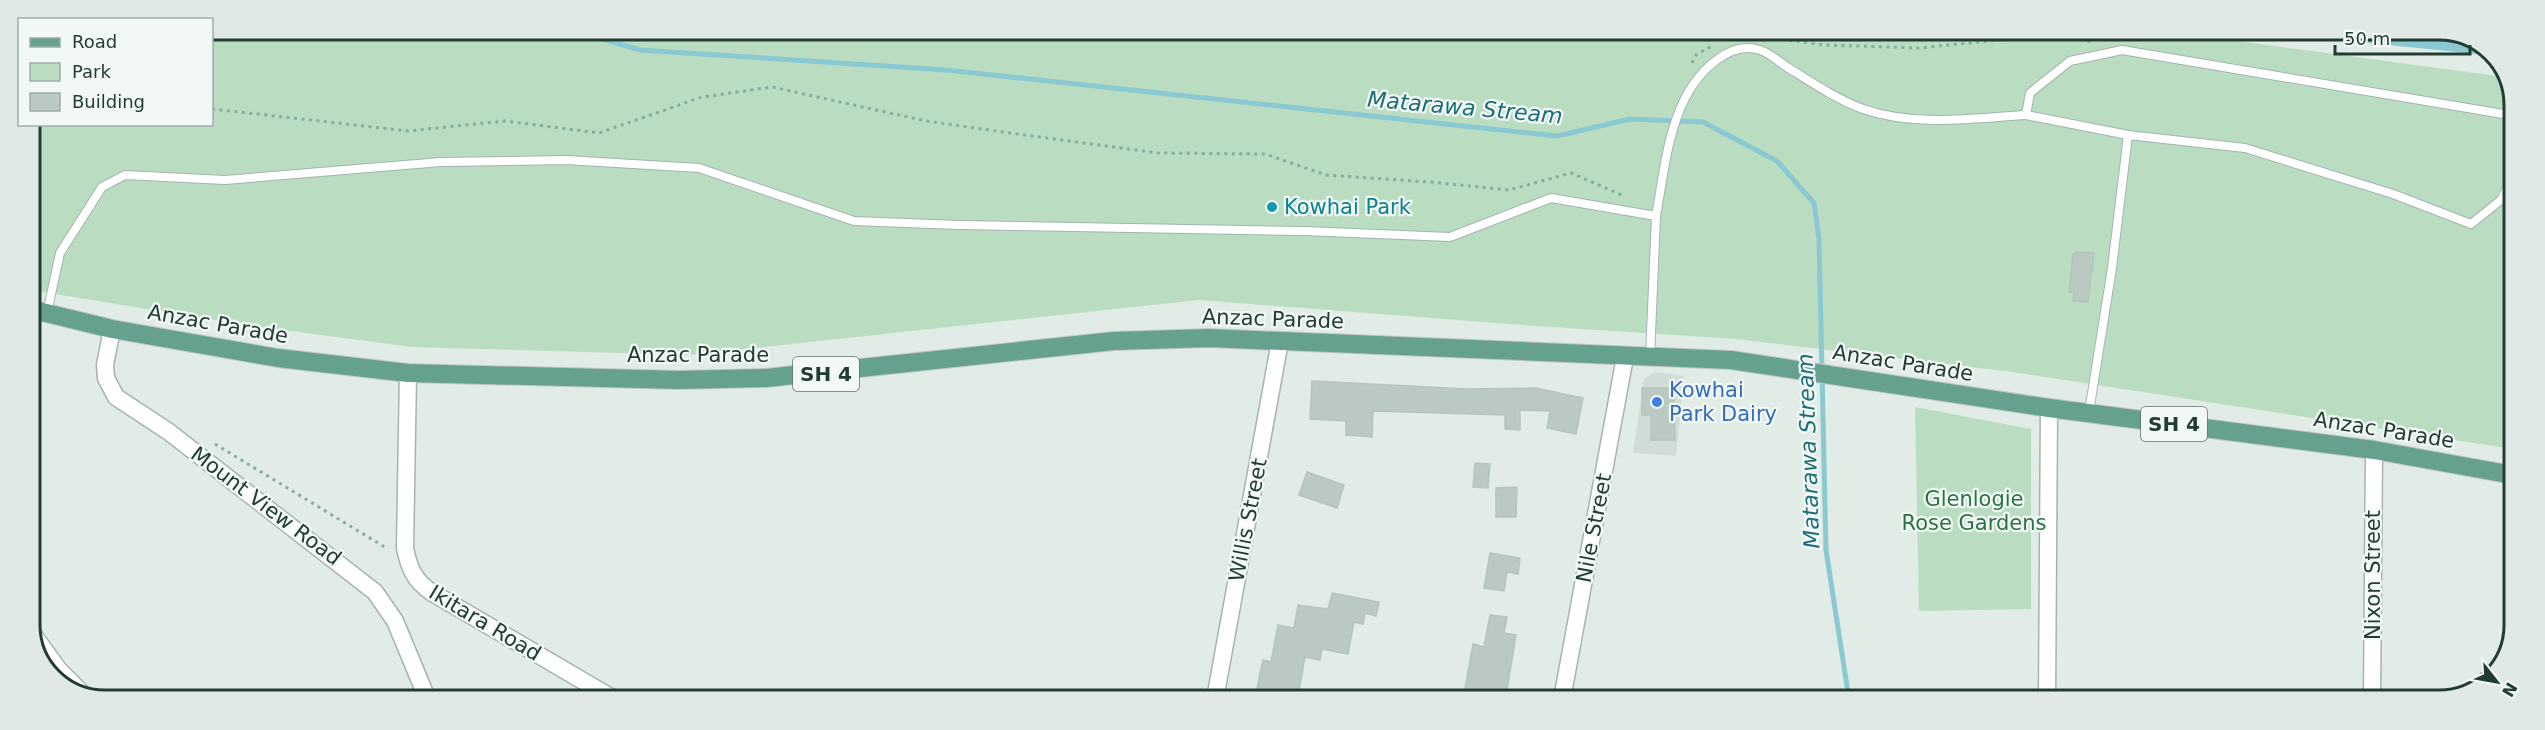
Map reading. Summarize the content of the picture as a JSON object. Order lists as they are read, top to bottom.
{
  "streets": {
    "main road": ["Anzac Parade", "SH 4"],
    "street": [
      "Mount View Road",
      "Willis Street",
      "Nile Street",
      "Nixon Street",
      "Ikitara Road"
    ]
  },
  "crossings": [
    ["Anzac Parade", "Mount View Road"],
    ["Anzac Parade", "Willis Street"],
    ["Anzac Parade", "Nile Street"],
    ["Anzac Parade", "Nixon Street"],
    ["Anzac Parade", "Ikitara Road"]
  ],
  "water": ["Matarawa Stream"],
  "parks": ["Glenlogie Rose Gardens"],
  "places": ["Kowhai Park", "Kowhai Park Dairy"],
  "legend": ["Road", "Park", "Building"],
  "scale_bar": "50 m",
  "north": "bottom right"
}
